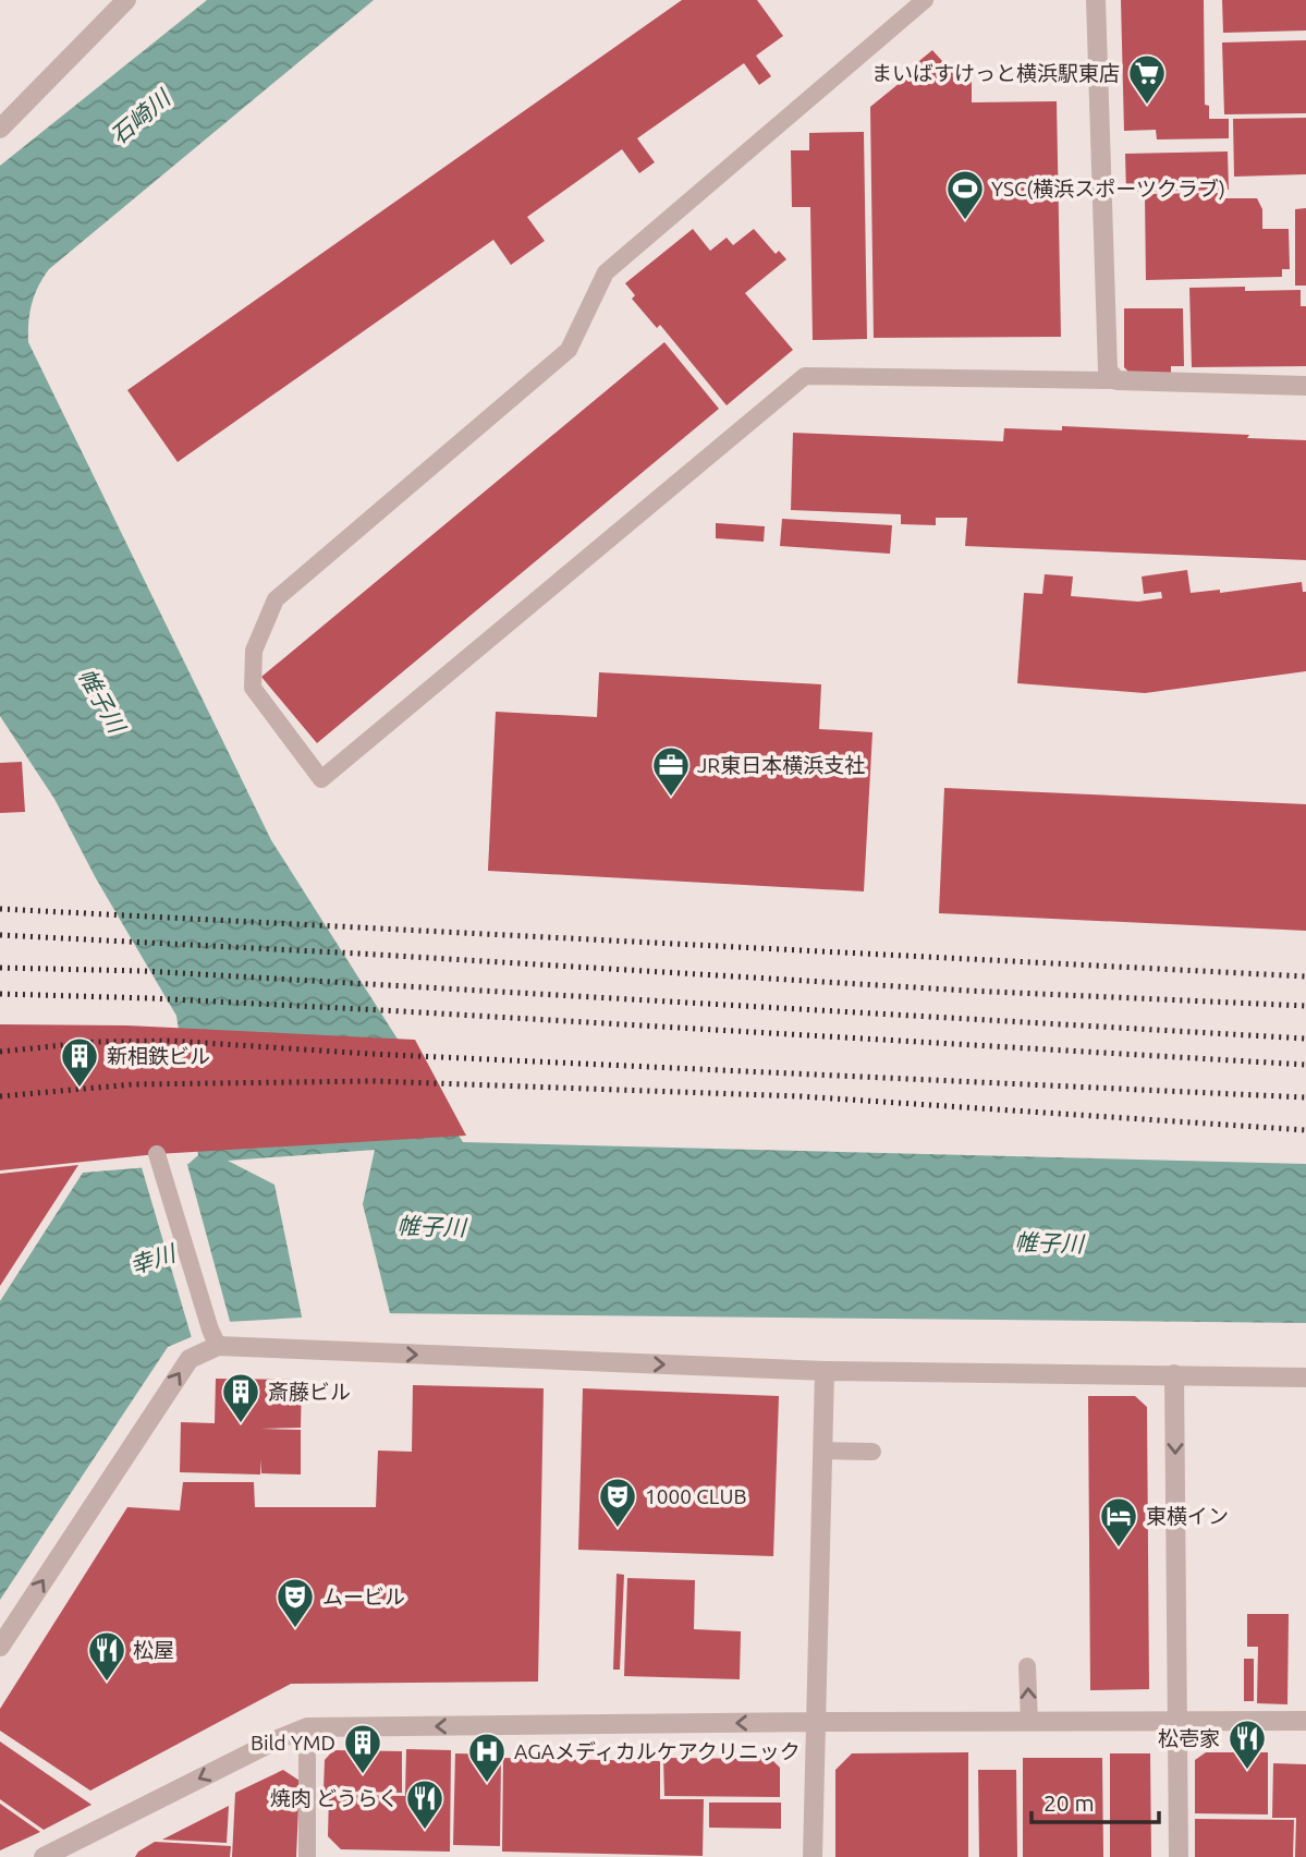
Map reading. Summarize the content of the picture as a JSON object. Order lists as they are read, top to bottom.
{
  "water": ["石崎川", "帷子川", "幸川"],
  "places": {
    "supermarket": ["まいばすけっと横浜駅東店"],
    "sports": ["YSC(横浜スポーツクラブ)"],
    "office": ["JR東日本横浜支社"],
    "building": ["新相鉄ビル", "斎藤ビル", "Bild YMD"],
    "theatre": ["1000 CLUB", "ムービル"],
    "hotel": ["東横イン"],
    "restaurant": ["松屋", "松壱家", "焼肉 どうらく"],
    "hospital": ["AGAメディカルケアクリニック"]
  },
  "scale_bar": "20 m"
}
